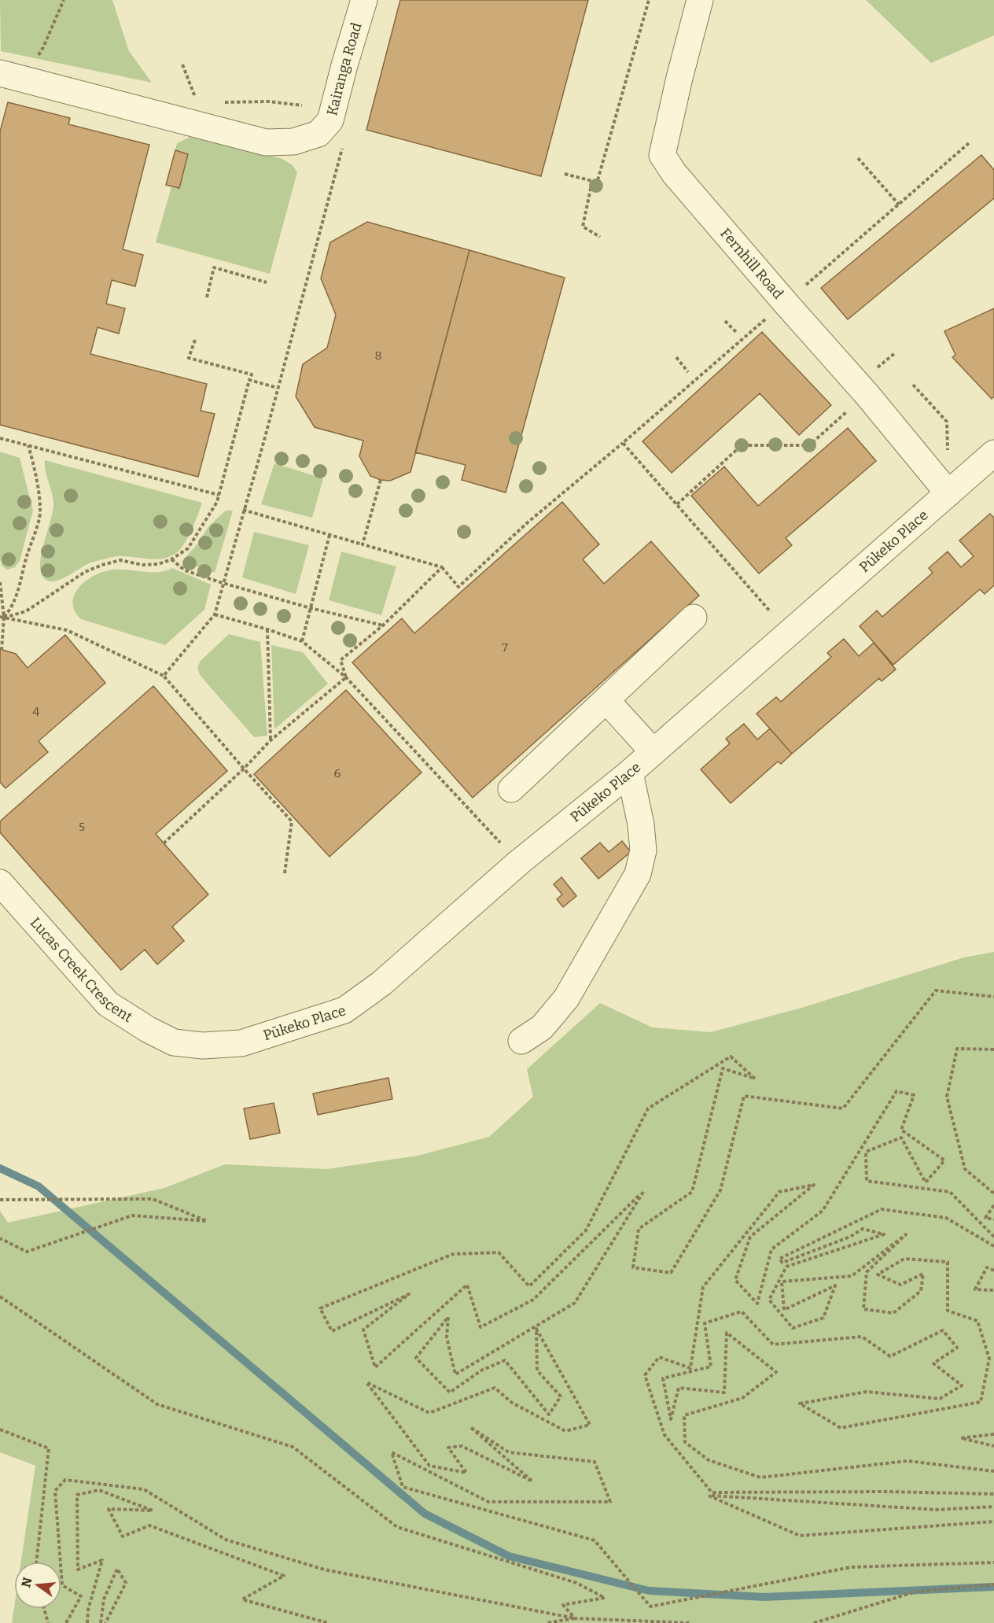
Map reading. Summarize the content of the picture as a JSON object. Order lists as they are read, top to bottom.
{
  "streets": {
    "street": [
      "Kairanga Road",
      "Fernhill Road",
      "Pūkeko Place",
      "Lucas Creek Crescent"
    ]
  },
  "crossings": [
    ["Fernhill Road", "Pūkeko Place"],
    ["Pūkeko Place", "Lucas Creek Crescent"]
  ],
  "house_numbers": [
    "8",
    "7",
    "4",
    "6",
    "5"
  ],
  "north": "left"
}
